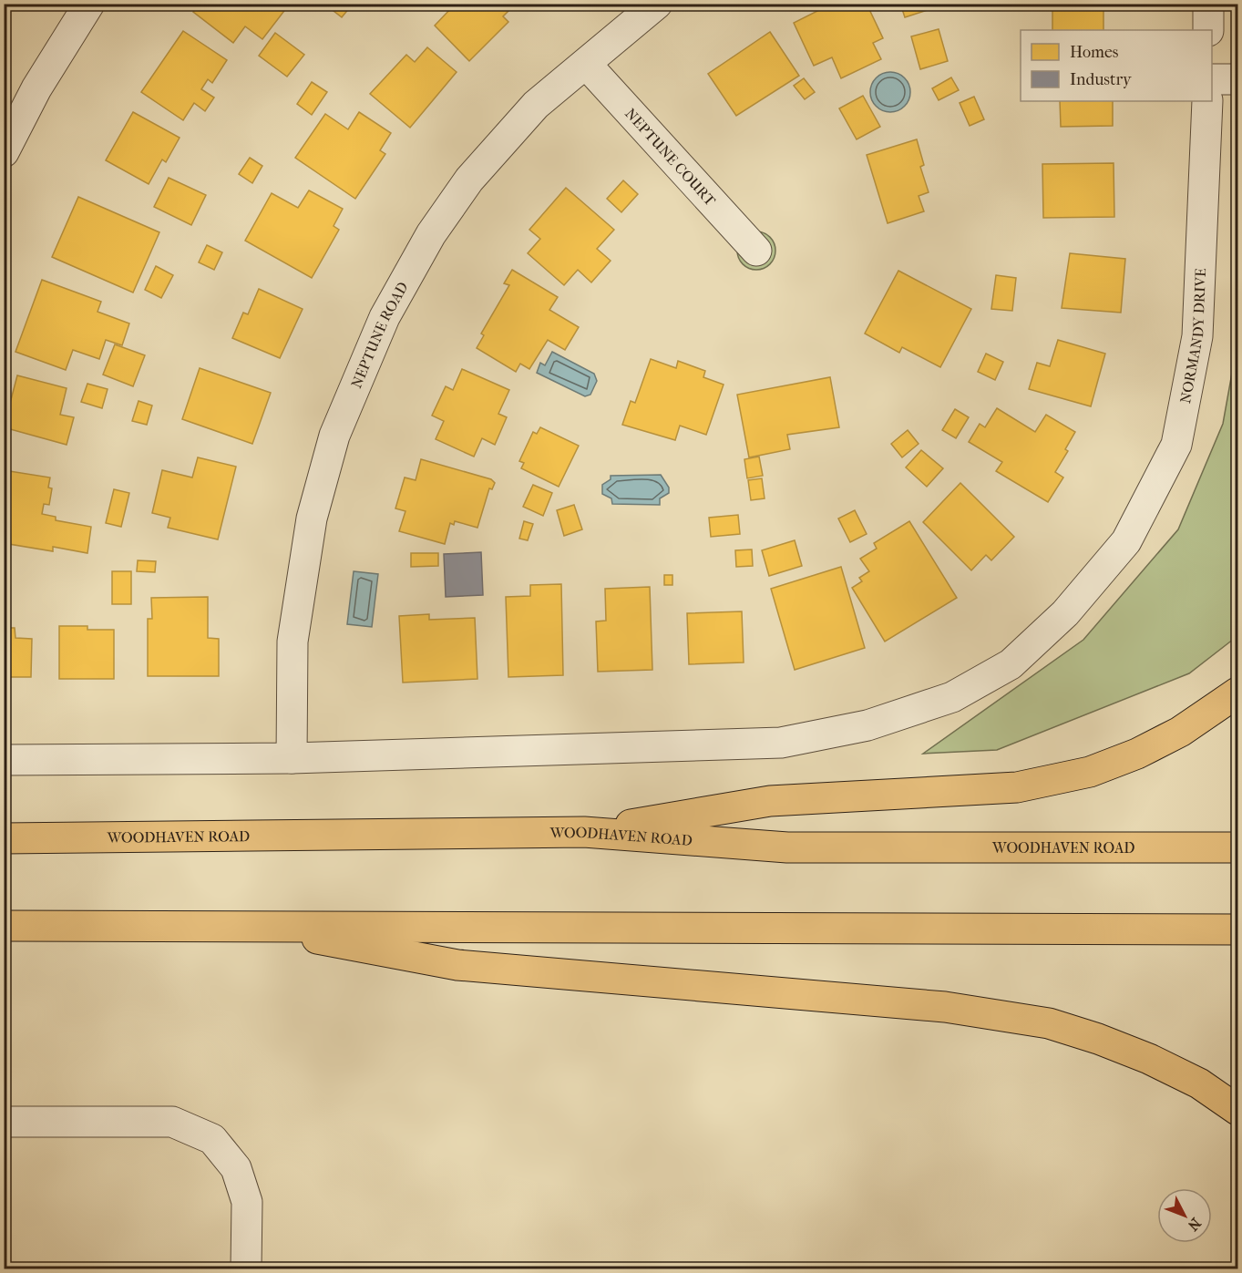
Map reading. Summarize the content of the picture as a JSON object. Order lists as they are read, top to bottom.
{
  "streets": {
    "highway": ["WOODHAVEN ROAD"],
    "street": ["NEPTUNE COURT", "NEPTUNE ROAD", "NORMANDY DRIVE"]
  },
  "crossings": [
    ["NEPTUNE COURT", "NEPTUNE ROAD"],
    ["NEPTUNE ROAD", "NORMANDY DRIVE"]
  ],
  "legend": ["Homes", "Industry"],
  "north": "bottom right"
}
